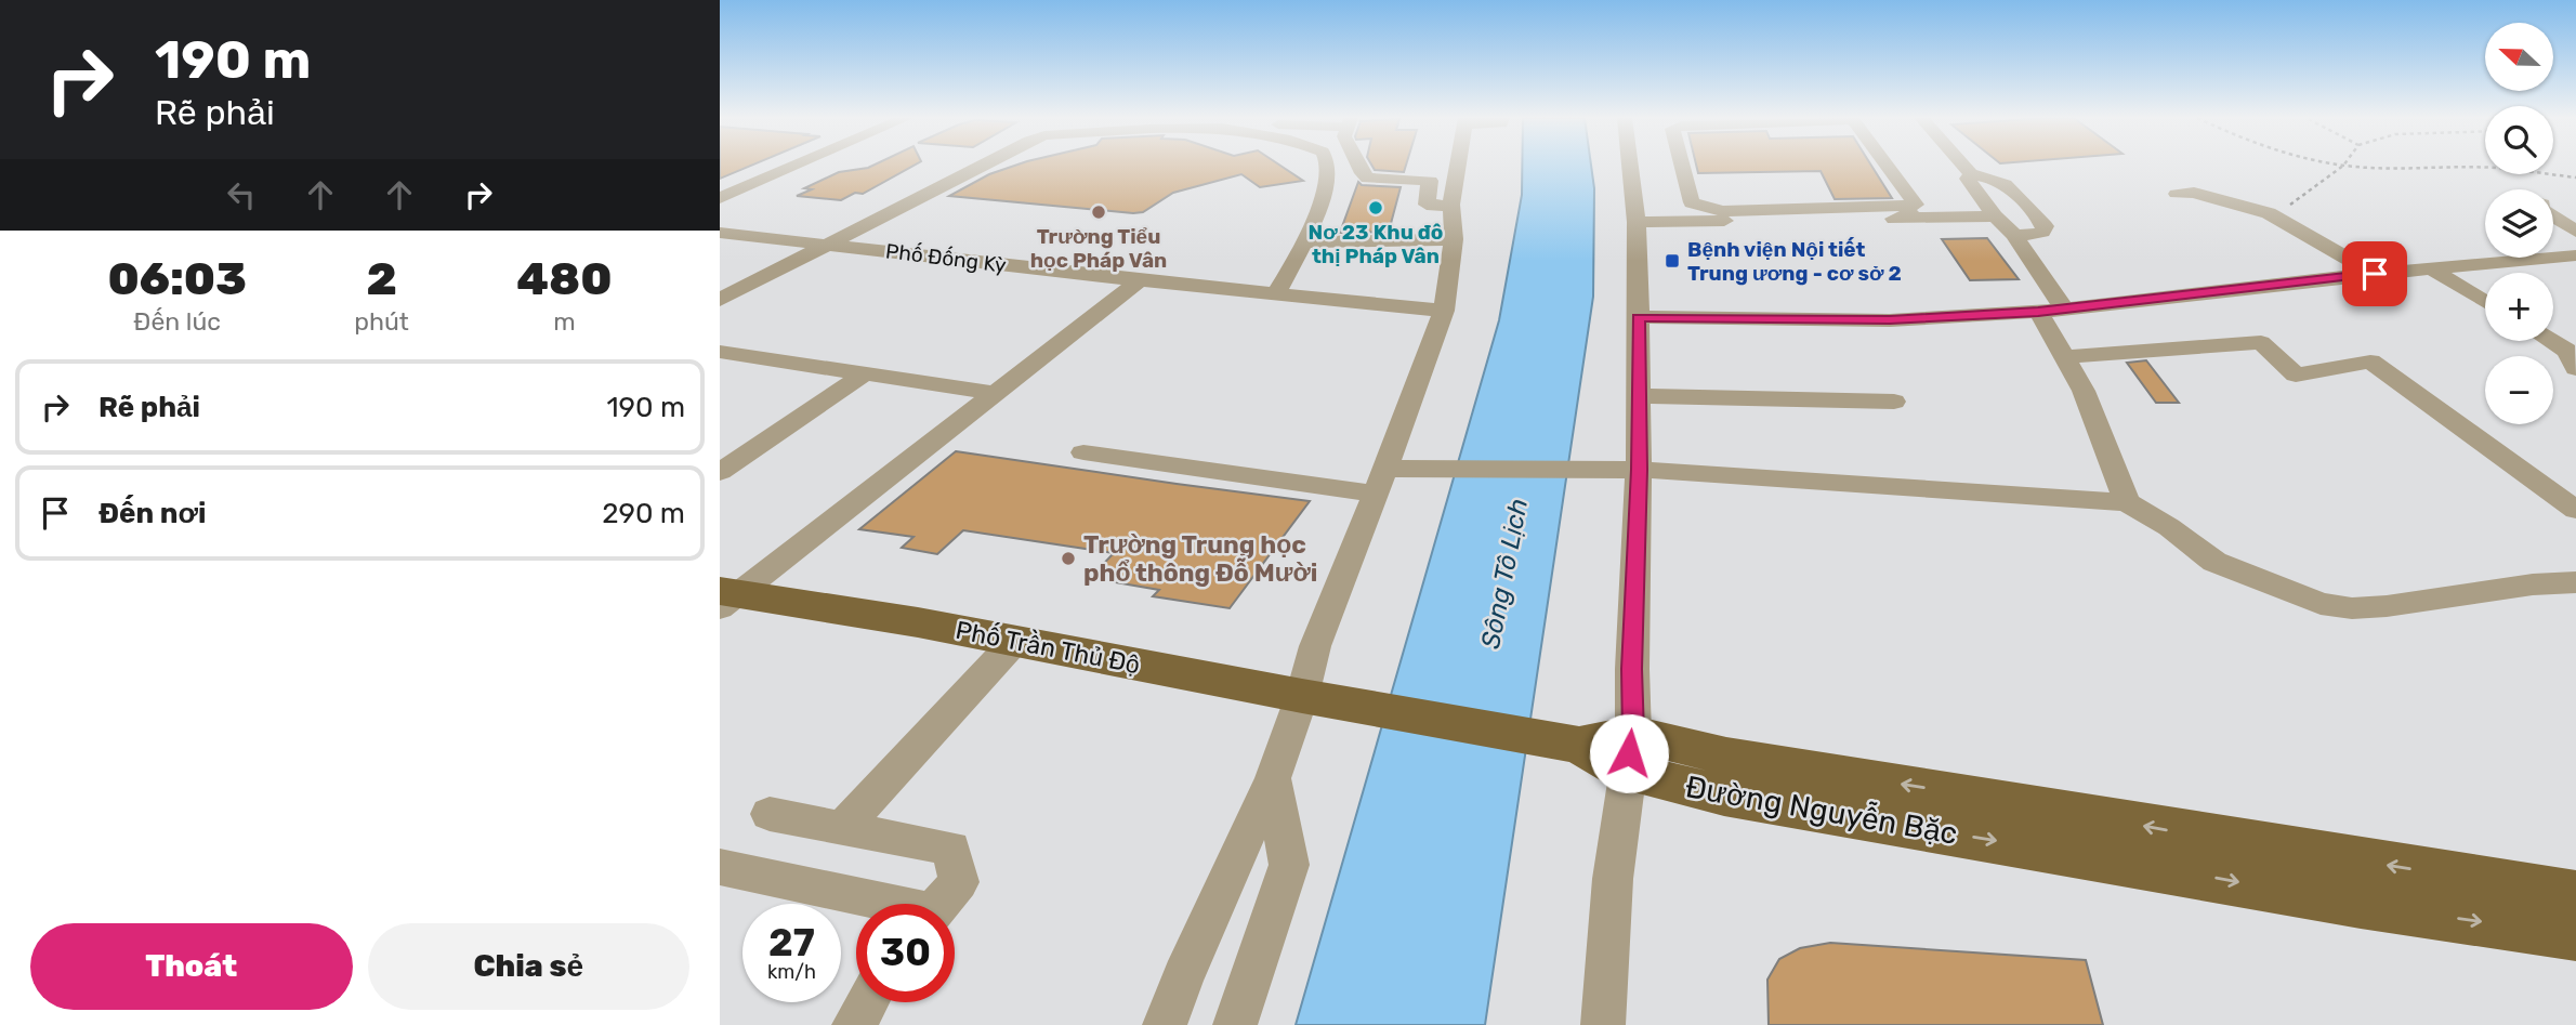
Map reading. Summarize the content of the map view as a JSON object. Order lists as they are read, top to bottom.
{
  "streets": {
    "main road": ["Phố Trần Thủ Độ", "Đường Nguyễn Bặc"],
    "street": ["Phố Đống Kỳ"]
  },
  "crossings": [
    ["Phố Trần Thủ Độ", "Đường Nguyễn Bặc"]
  ],
  "water": ["Sông Tô Lịch"],
  "places": {
    "other": ["Nơ 23 Khu đô thị Pháp Vân", "Trường Tiểu học Pháp Vân", "Trường Trung học phổ thông Đỗ Mười"],
    "transit": ["Bệnh viện Nội tiết Trung ương - cơ sở 2"]
  },
  "north": "left",
  "page": {
    "turn": ["190 m", "Rẽ phải"],
    "map_buttons": ["+", "−"],
    "eta": [
      "06:03",
      "Đến lúc",
      "2",
      "phút",
      "480",
      "m"
    ],
    "list": [
      {
        "name": "Rẽ phải",
        "value": "190 m"
      },
      {
        "name": "Đến nơi",
        "value": "290 m"
      }
    ],
    "speed": "27 km/h",
    "limit": "30",
    "buttons": ["Thoát", "Chia sẻ"]
  }
}
